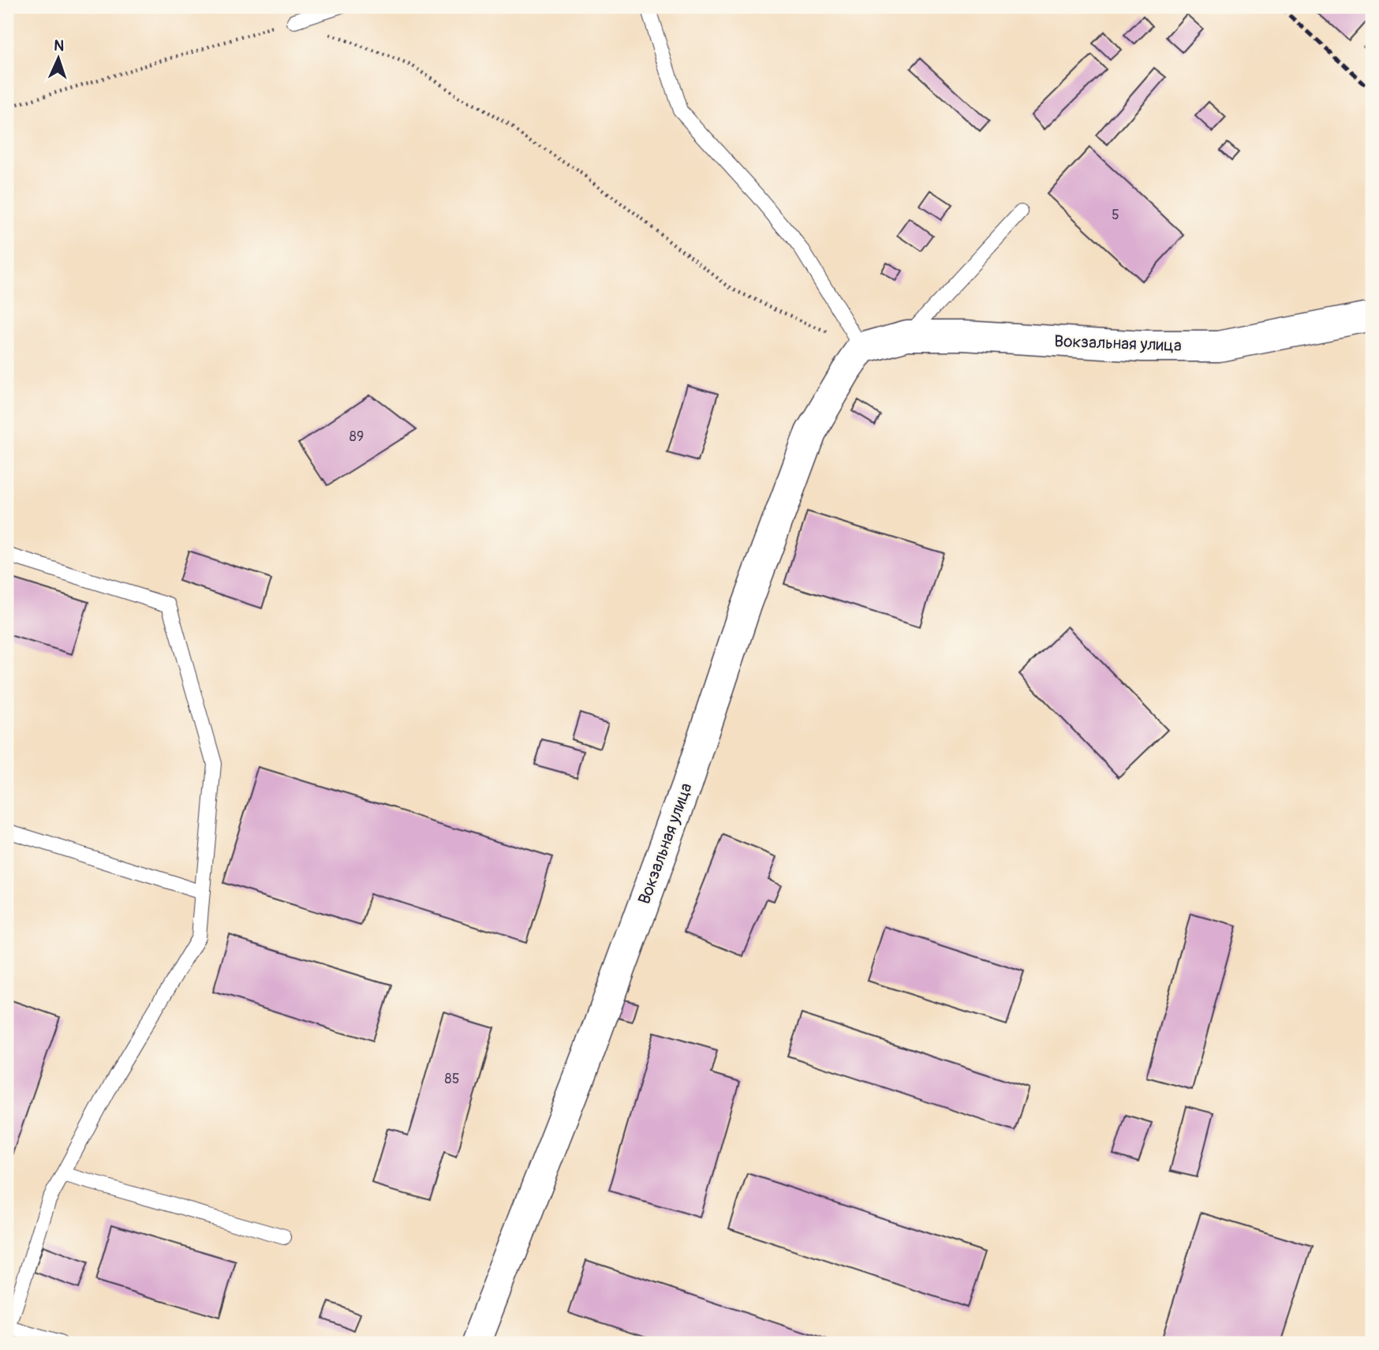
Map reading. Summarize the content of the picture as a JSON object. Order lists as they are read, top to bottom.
{
  "streets": {
    "street": ["Вокзальная улица"]
  },
  "house_numbers": ["5", "89", "85"],
  "north": "top"
}
